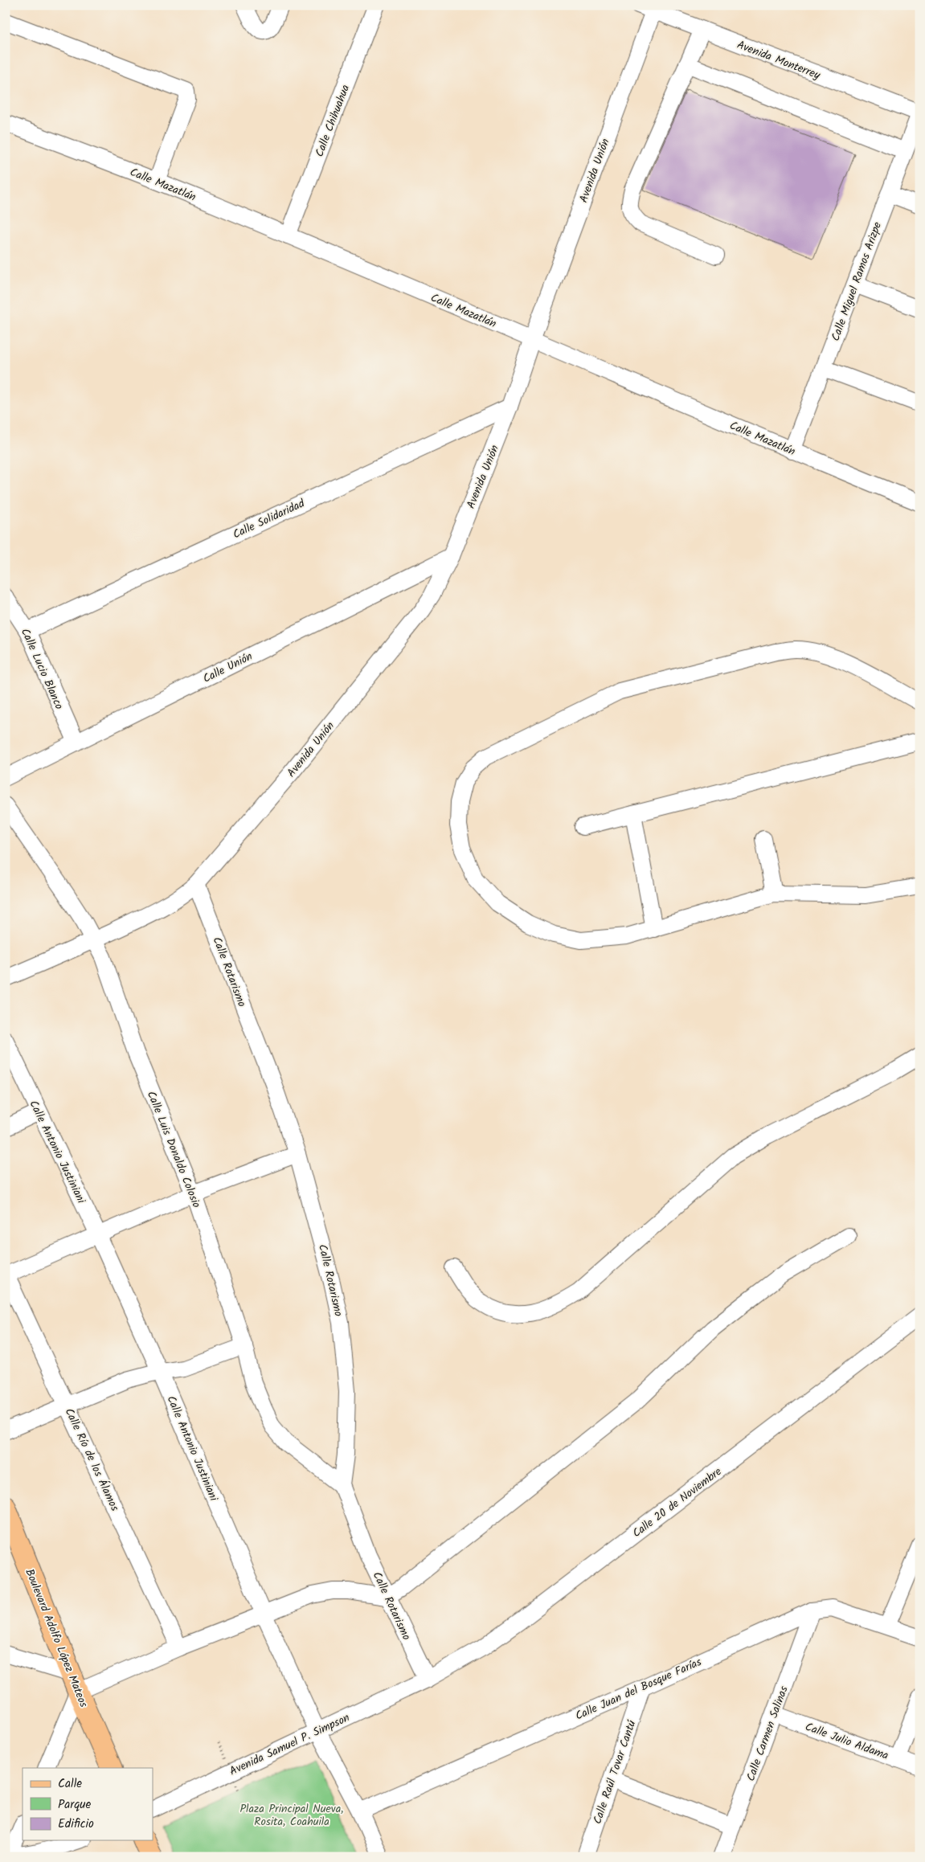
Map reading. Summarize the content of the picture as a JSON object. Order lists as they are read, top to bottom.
{
  "streets": {
    "main road": ["Boulevard Adolfo López Mateos"],
    "street": [
      "Avenida Monterrey",
      "Calle Chihuahua",
      "Avenida Unión",
      "Calle Mazatlán",
      "Calle Miguel Ramos Arizpe",
      "Calle Solidaridad",
      "Calle Unión",
      "Calle Lucio Blanco",
      "Calle Rotarismo",
      "Calle Luis Donaldo Colosio",
      "Calle Antonio Justiniani",
      "Calle Río de los Álamos",
      "Calle 20 de Noviembre",
      "Calle Juan del Bosque Farías",
      "Calle Carmen Salinas",
      "Calle Julio Aldama",
      "Avenida Samuel P. Simpson",
      "Calle Raúl Tovar Cantú"
    ]
  },
  "crossings": [
    ["Avenida Monterrey", "Avenida Unión"],
    ["Avenida Monterrey", "Calle Miguel Ramos Arizpe"],
    ["Calle Chihuahua", "Calle Mazatlán"],
    ["Avenida Unión", "Calle Mazatlán"],
    ["Avenida Unión", "Calle Solidaridad"],
    ["Avenida Unión", "Calle Unión"],
    ["Avenida Unión", "Calle Rotarismo"],
    ["Avenida Unión", "Calle Luis Donaldo Colosio"],
    ["Calle Mazatlán", "Calle Miguel Ramos Arizpe"],
    ["Calle Solidaridad", "Calle Lucio Blanco"],
    ["Calle Unión", "Calle Lucio Blanco"],
    ["Calle Rotarismo", "Calle Luis Donaldo Colosio"],
    ["Calle Rotarismo", "Calle 20 de Noviembre"],
    ["Calle Rotarismo", "Avenida Samuel P. Simpson"],
    ["Calle Antonio Justiniani", "Calle Juan del Bosque Farías"],
    ["Calle Antonio Justiniani", "Avenida Samuel P. Simpson"],
    ["Calle 20 de Noviembre", "Avenida Samuel P. Simpson"],
    ["Calle Juan del Bosque Farías", "Calle Carmen Salinas"],
    ["Calle Juan del Bosque Farías", "Calle Raúl Tovar Cantú"],
    ["Calle Carmen Salinas", "Calle Julio Aldama"]
  ],
  "parks": ["Plaza Principal Nueva, Rosita, Coahuila"],
  "legend": ["Calle", "Parque", "Edificio"]
}
